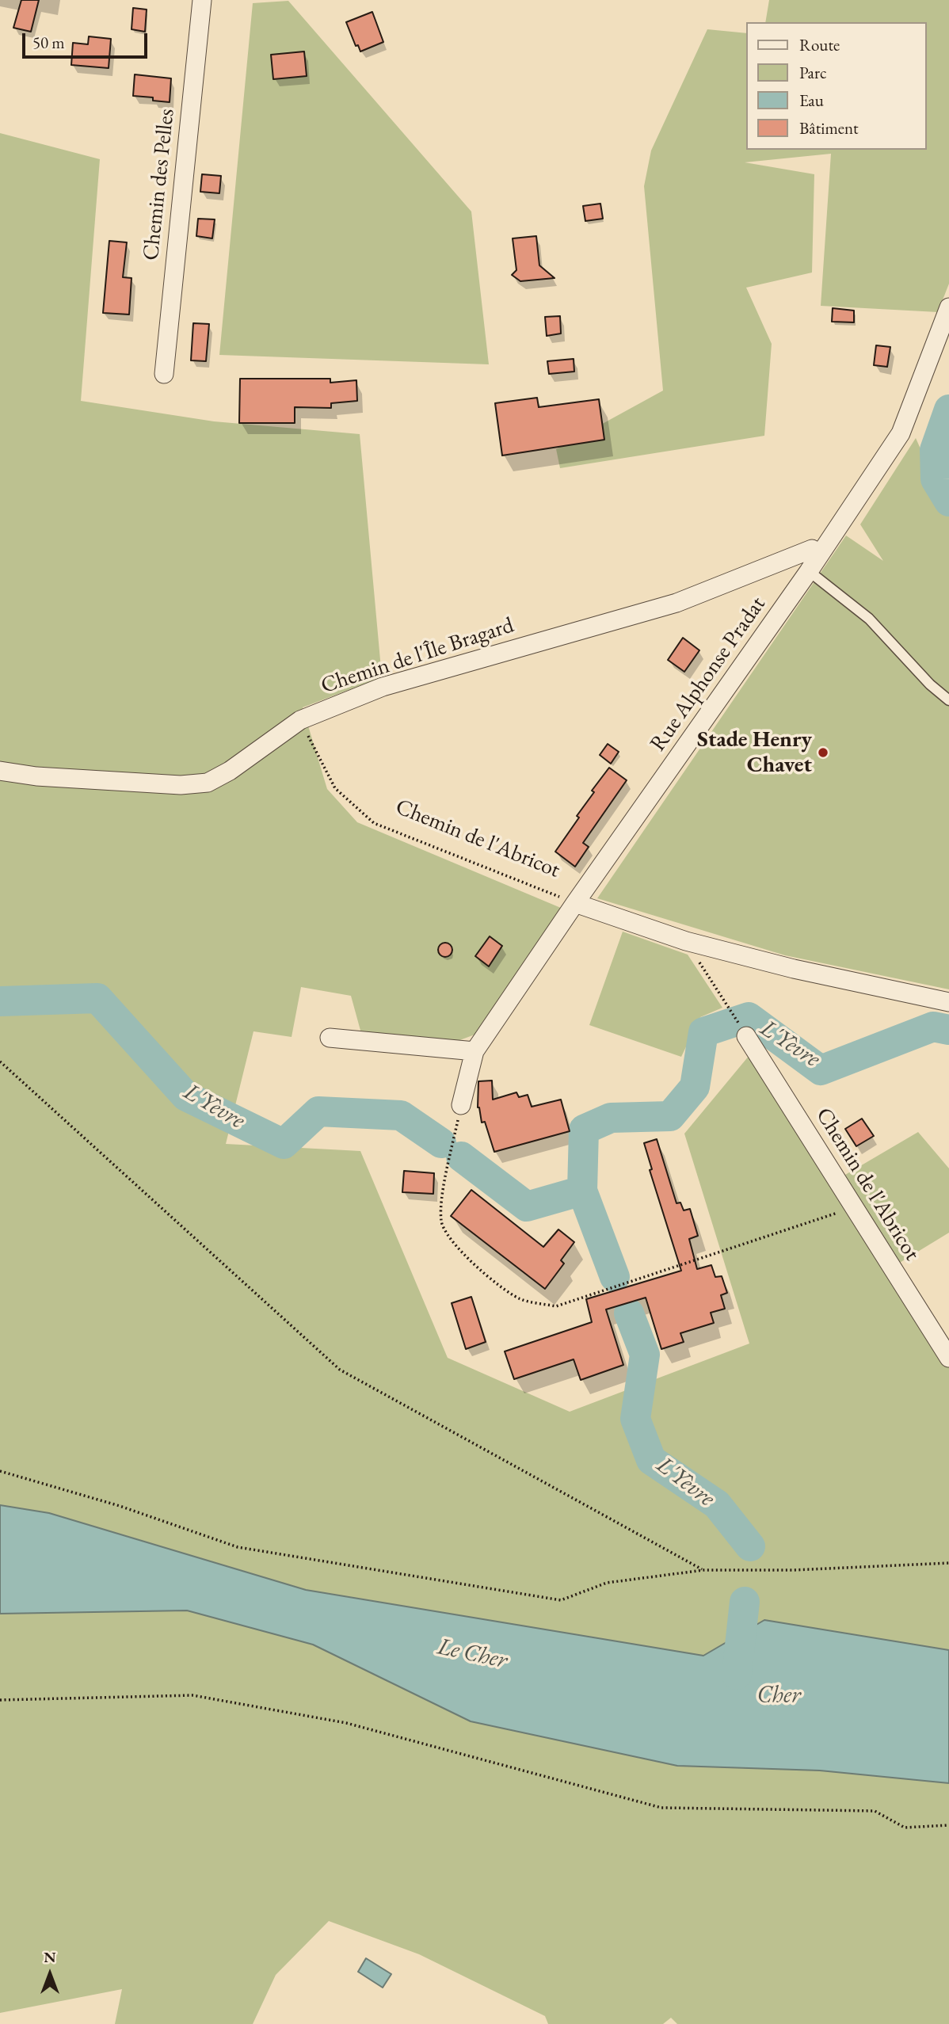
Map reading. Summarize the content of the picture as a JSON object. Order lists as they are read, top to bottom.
{
  "streets": {
    "street": [
      "Chemin des Pelles",
      "Chemin de l'Île Bragard",
      "Rue Alphonse Pradat",
      "Chemin de l'Abricot"
    ]
  },
  "crossings": [
    ["Chemin de l'Île Bragard", "Rue Alphonse Pradat"],
    ["Chemin de l'Île Bragard", "Chemin de l'Abricot"],
    ["Rue Alphonse Pradat", "Chemin de l'Abricot"]
  ],
  "water": ["L'Yèvre", "Le Cher", "Cher"],
  "places": ["Stade Henry Chavet"],
  "legend": [
    "Route",
    "Parc",
    "Eau",
    "Bâtiment"
  ],
  "scale_bar": "50 m",
  "north": "top"
}
